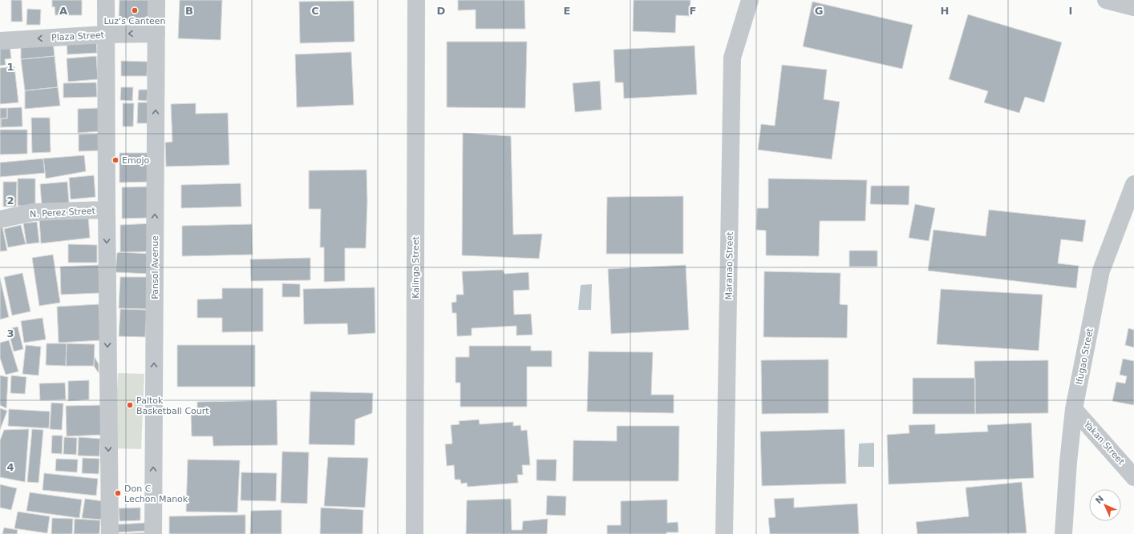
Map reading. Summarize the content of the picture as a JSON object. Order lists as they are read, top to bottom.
{
  "streets": {
    "street": [
      "Plaza Street",
      "N. Perez Street",
      "Maranao Street",
      "Pansol Avenue",
      "Kalinga Street",
      "Ifugao Street",
      "Yakan Street"
    ]
  },
  "crossings": [
    ["Plaza Street", "Pansol Avenue"],
    ["Ifugao Street", "Yakan Street"]
  ],
  "one_way": ["Plaza Street"],
  "places": [
    "Luz's Canteen",
    "Emojo",
    "Paltok Basketball Court",
    "Don C Lechon Manok"
  ],
  "north": "top left",
  "grid": {
    "columns": [
      "A",
      "B",
      "C",
      "D",
      "E",
      "F",
      "G",
      "H",
      "I"
    ],
    "rows": [
      "1",
      "2",
      "3",
      "4"
    ]
  }
}
